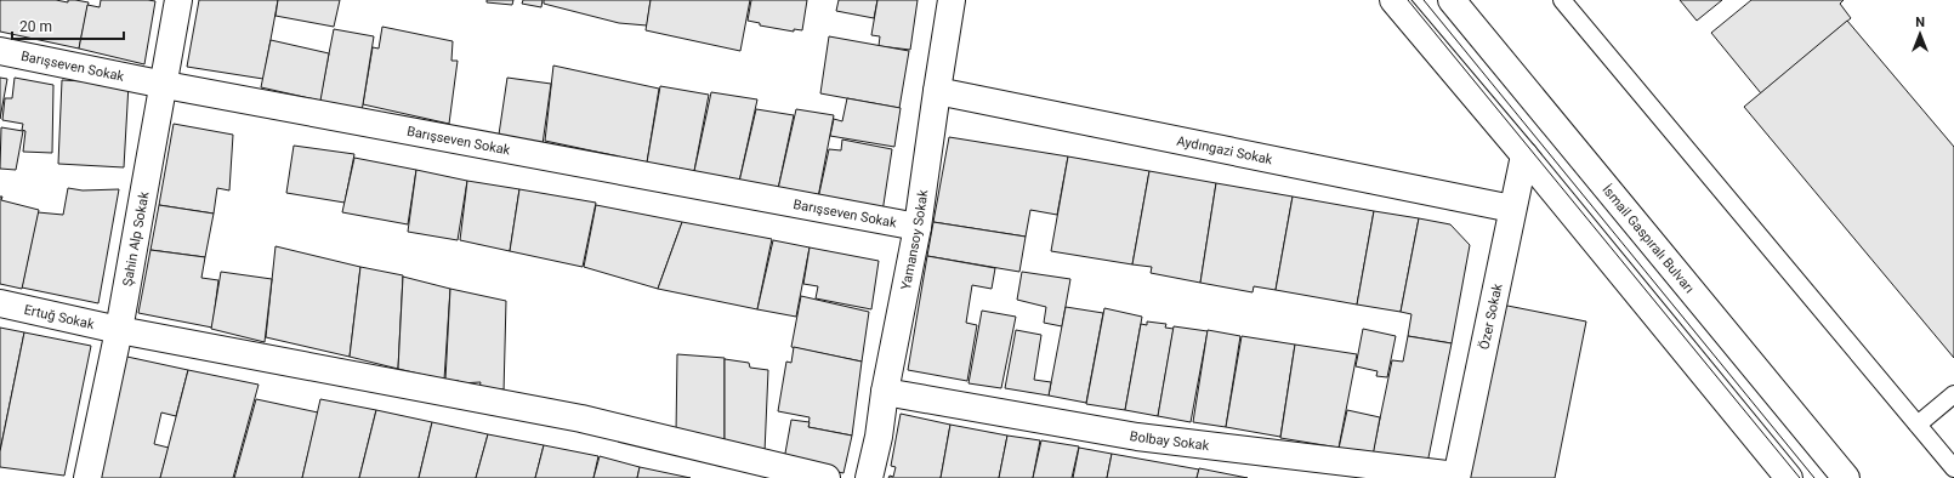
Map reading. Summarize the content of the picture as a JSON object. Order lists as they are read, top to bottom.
{
  "streets": {
    "street": [
      "Barışseven Sokak",
      "Aydıngazi Sokak",
      "Şahin Alp Sokak",
      "İsmail Gaspıralı Bulvarı",
      "Yamansoy Sokak",
      "Ertuğ Sokak",
      "Özer Sokak",
      "Bolbay Sokak"
    ]
  },
  "crossings": [
    ["Barışseven Sokak", "Şahin Alp Sokak"],
    ["Barışseven Sokak", "Yamansoy Sokak"],
    ["Aydıngazi Sokak", "Yamansoy Sokak"],
    ["Aydıngazi Sokak", "Özer Sokak"],
    ["Şahin Alp Sokak", "Ertuğ Sokak"],
    ["Yamansoy Sokak", "Bolbay Sokak"],
    ["Özer Sokak", "Bolbay Sokak"]
  ],
  "scale_bar": "20 m",
  "north": "top"
}
